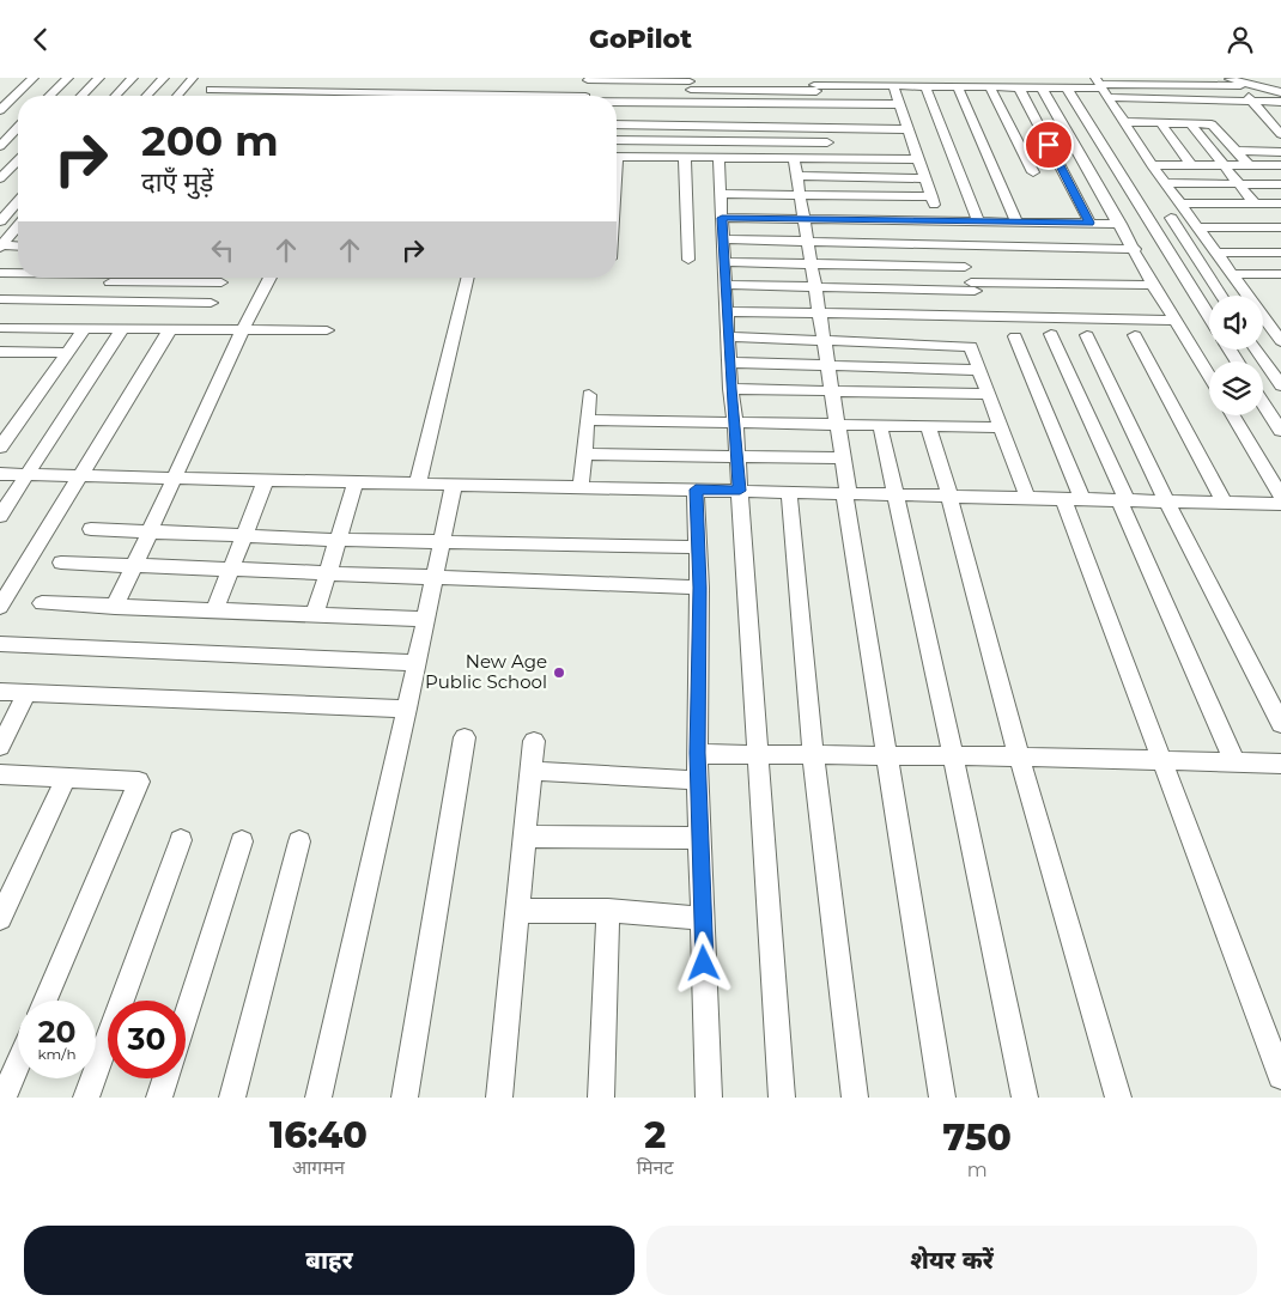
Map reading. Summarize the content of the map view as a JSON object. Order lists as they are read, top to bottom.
{
  "places": ["New Age Public School"],
  "page": {
    "header": "GoPilot",
    "turn": ["200 m", "दाएँ मुड़ें"],
    "speed": "20 km/h",
    "limit": "30",
    "eta": [
      "16:40",
      "आगमन",
      "2",
      "मिनट",
      "750",
      "m"
    ],
    "buttons": ["बाहर", "शेयर करें"]
  }
}
